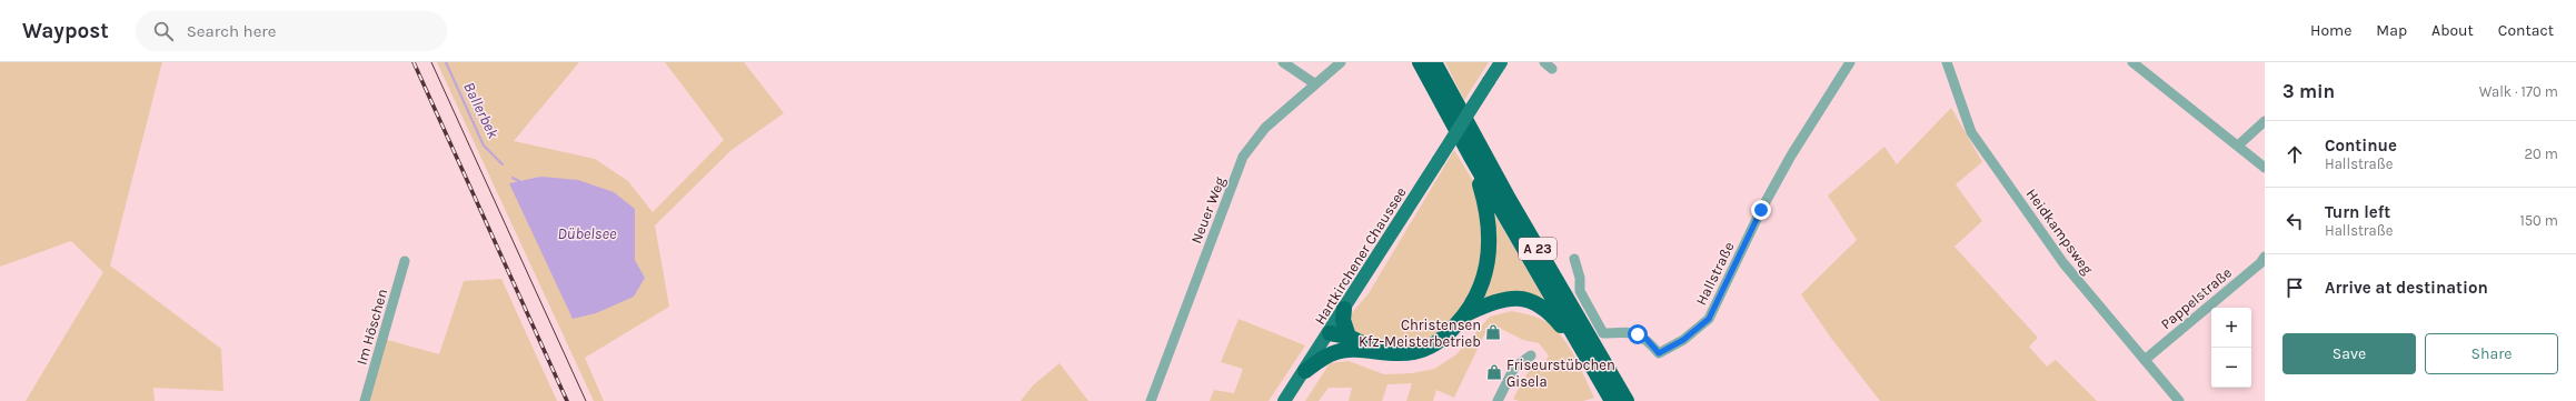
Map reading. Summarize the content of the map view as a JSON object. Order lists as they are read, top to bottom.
{
  "streets": {
    "highway": ["A 23"],
    "main road": ["Hartkirchener Chaussee"],
    "street": [
      "Neuer Weg",
      "Heidkampsweg",
      "Hallstraße",
      "Pappelstraße",
      "Im Höschen"
    ]
  },
  "crossings": [
    ["Heidkampsweg", "Pappelstraße"]
  ],
  "water": ["Ballerbek", "Dübelsee"],
  "places": {
    "shop": ["Christensen Kfz-Meisterbetrieb", "Friseurstübchen Gisela"]
  },
  "page": {
    "header": "Waypost",
    "search": "Search here",
    "nav": [
      "Home",
      "Map",
      "About",
      "Contact"
    ],
    "heading": ["3 min", "Walk · 170 m"],
    "list": [
      ["Continue", "Hallstraße", "20 m"],
      ["Turn left", "Hallstraße", "150 m"],
      "Arrive at destination"
    ],
    "map_buttons": ["+", "−"],
    "buttons": ["Save", "Share"]
  }
}
